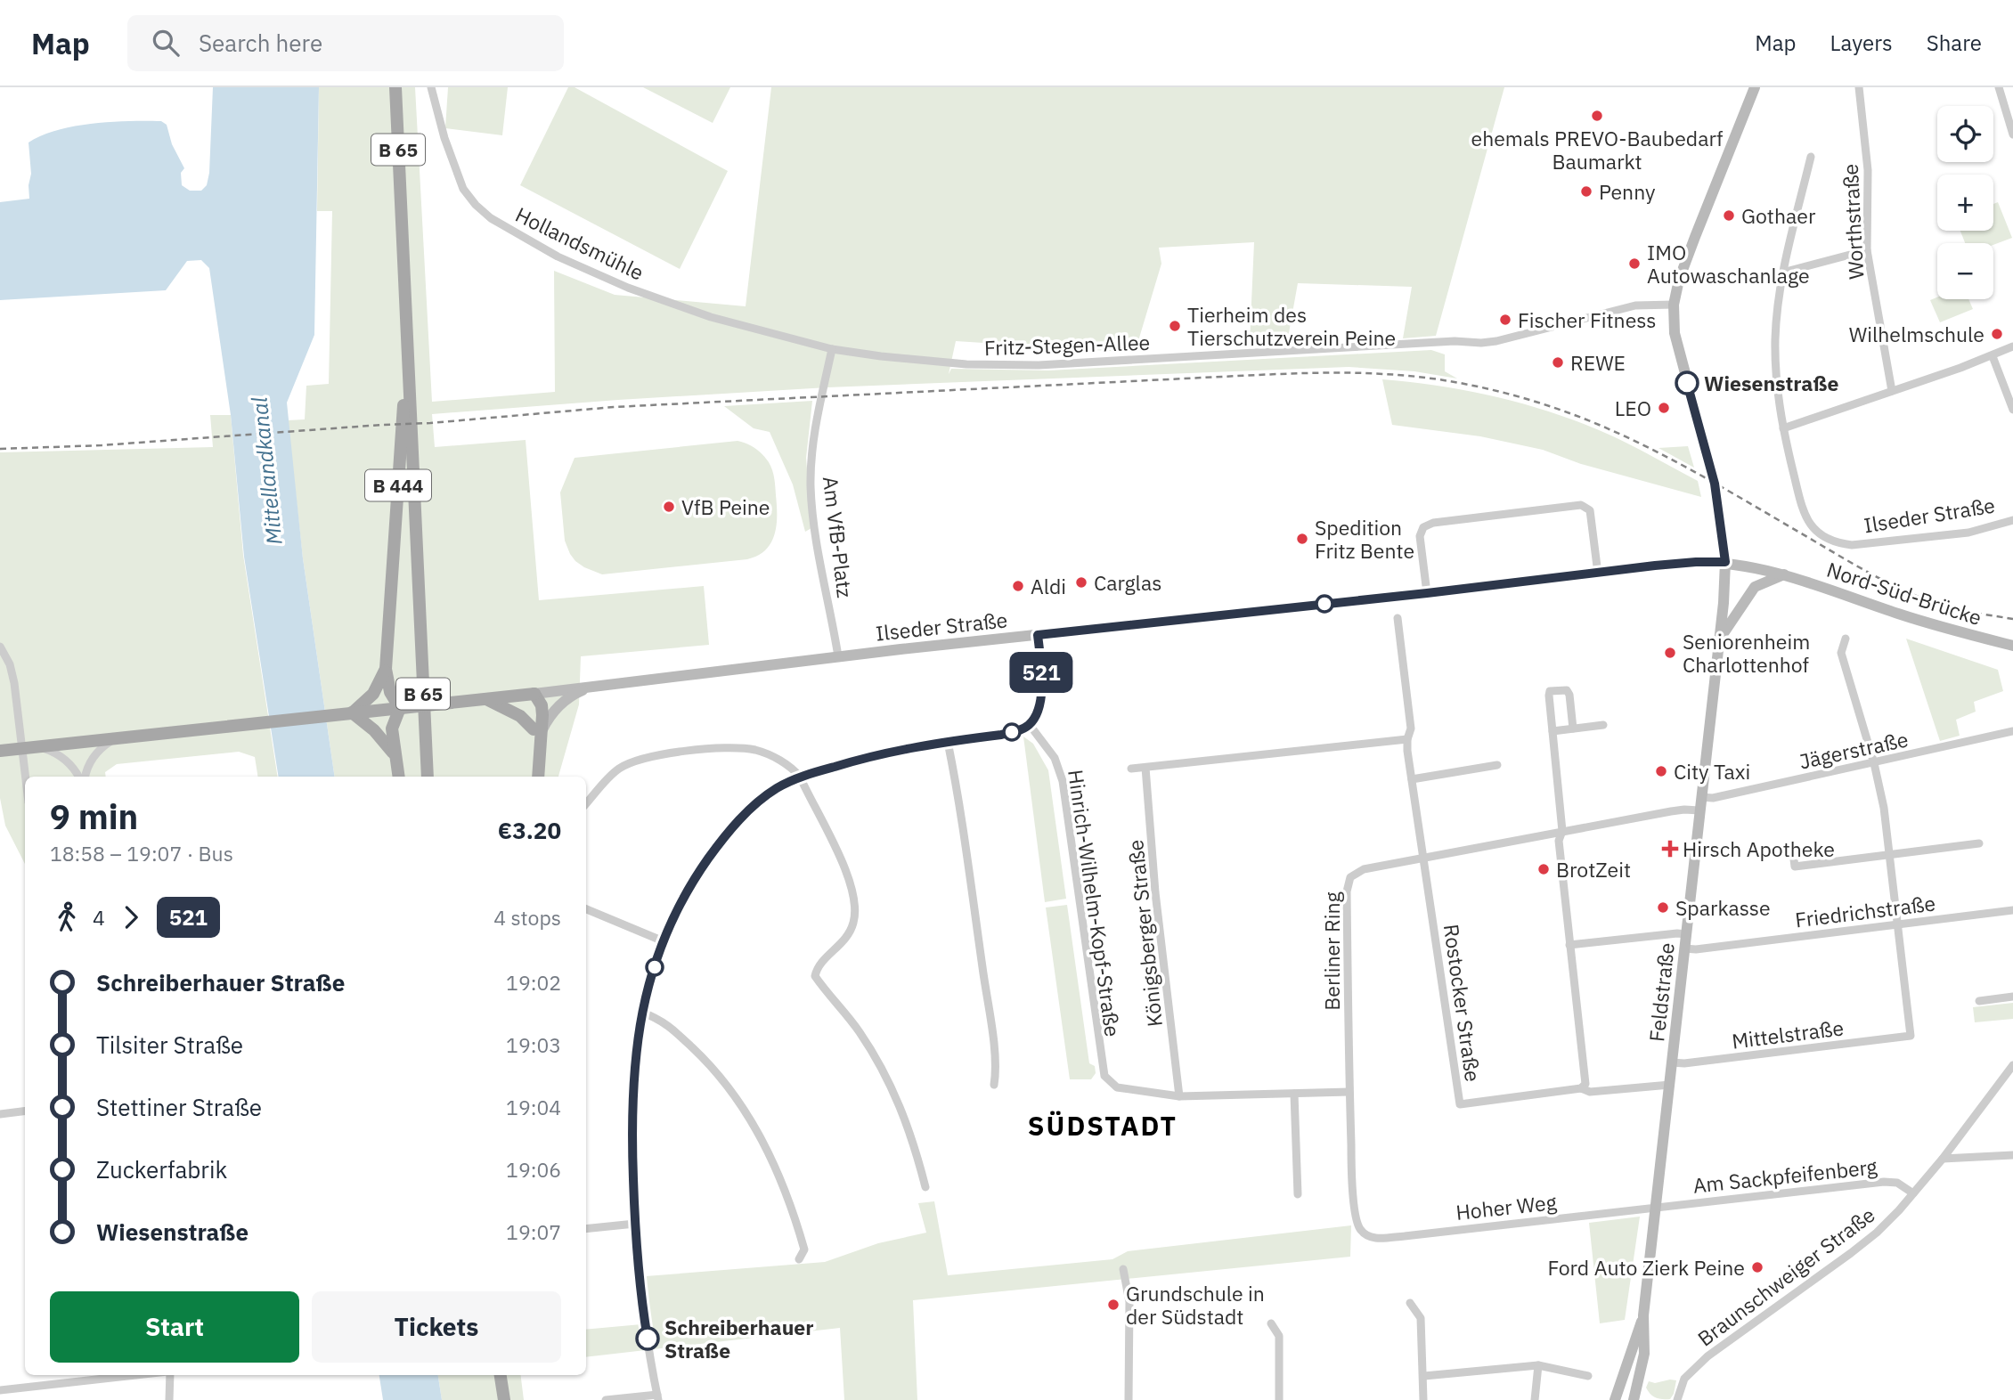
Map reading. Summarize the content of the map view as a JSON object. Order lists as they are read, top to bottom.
{
  "streets": {
    "main road": ["B 65", "B 444"],
    "street": [
      "Worthstraße",
      "Hollandsmühle",
      "Fritz-Stegen-Allee",
      "Ilseder Straße",
      "Am VfB-Platz",
      "Nord-Süd-Brücke",
      "Jägerstraße",
      "Hinrich-Wilhelm-Kopf-Straße",
      "Friedrichstraße",
      "Königsberger Straße",
      "Berliner Ring",
      "Feldstraße",
      "Rostocker Straße",
      "Mittelstraße",
      "Am Sackpfeifenberg",
      "Hoher Weg",
      "Braunschweiger Straße"
    ]
  },
  "crossings": [
    ["B 65", "B 444"],
    ["Hollandsmühle", "Fritz-Stegen-Allee"],
    ["Hollandsmühle", "Am VfB-Platz"],
    ["Fritz-Stegen-Allee", "Am VfB-Platz"],
    ["Ilseder Straße", "Am VfB-Platz"],
    ["Ilseder Straße", "Nord-Süd-Brücke"],
    ["Ilseder Straße", "Feldstraße"],
    ["Nord-Süd-Brücke", "Feldstraße"],
    ["Jägerstraße", "Feldstraße"],
    ["Hinrich-Wilhelm-Kopf-Straße", "Königsberger Straße"],
    ["Friedrichstraße", "Feldstraße"],
    ["Friedrichstraße", "Mittelstraße"],
    ["Berliner Ring", "Feldstraße"],
    ["Berliner Ring", "Rostocker Straße"],
    ["Berliner Ring", "Hoher Weg"],
    ["Feldstraße", "Rostocker Straße"],
    ["Feldstraße", "Mittelstraße"],
    ["Feldstraße", "Am Sackpfeifenberg"],
    ["Feldstraße", "Hoher Weg"],
    ["Am Sackpfeifenberg", "Hoher Weg"],
    ["Am Sackpfeifenberg", "Braunschweiger Straße"]
  ],
  "districts": ["SÜDSTADT"],
  "water": ["Mittellandkanal"],
  "places": {
    "other": [
      "ehemals PREVO-Baubedarf Baumarkt",
      "Penny",
      "Gothaer",
      "IMO Autowaschanlage",
      "Fischer Fitness",
      "Tierheim des Tierschutzverein Peine",
      "Wilhelmschule",
      "REWE",
      "Wiesenstraße",
      "LEO",
      "VfB Peine",
      "Spedition Fritz Bente",
      "Carglas",
      "Aldi",
      "Seniorenheim Charlottenhof",
      "City Taxi",
      "BrotZeit",
      "Sparkasse",
      "Ford Auto Zierk Peine",
      "Grundschule in der Südstadt",
      "Schreiberhauer Straße"
    ],
    "health": ["Hirsch Apotheke"]
  },
  "lines": ["bus line 521"],
  "page": {
    "header": "Map",
    "search": "Search here",
    "nav": ["Map", "Layers", "Share"],
    "on_map": "521",
    "map_buttons": ["+", "−"],
    "heading": ["9 min", "18:58 – 19:07 · Bus", "€3.20"],
    "legs": ["4", "521", "4 stops"],
    "list": [
      {
        "name": "Schreiberhauer Straße",
        "value": "19:02"
      },
      {
        "name": "Tilsiter Straße",
        "value": "19:03"
      },
      {
        "name": "Stettiner Straße",
        "value": "19:04"
      },
      {
        "name": "Zuckerfabrik",
        "value": "19:06"
      },
      {
        "name": "Wiesenstraße",
        "value": "19:07"
      }
    ],
    "buttons": ["Start", "Tickets"]
  }
}
